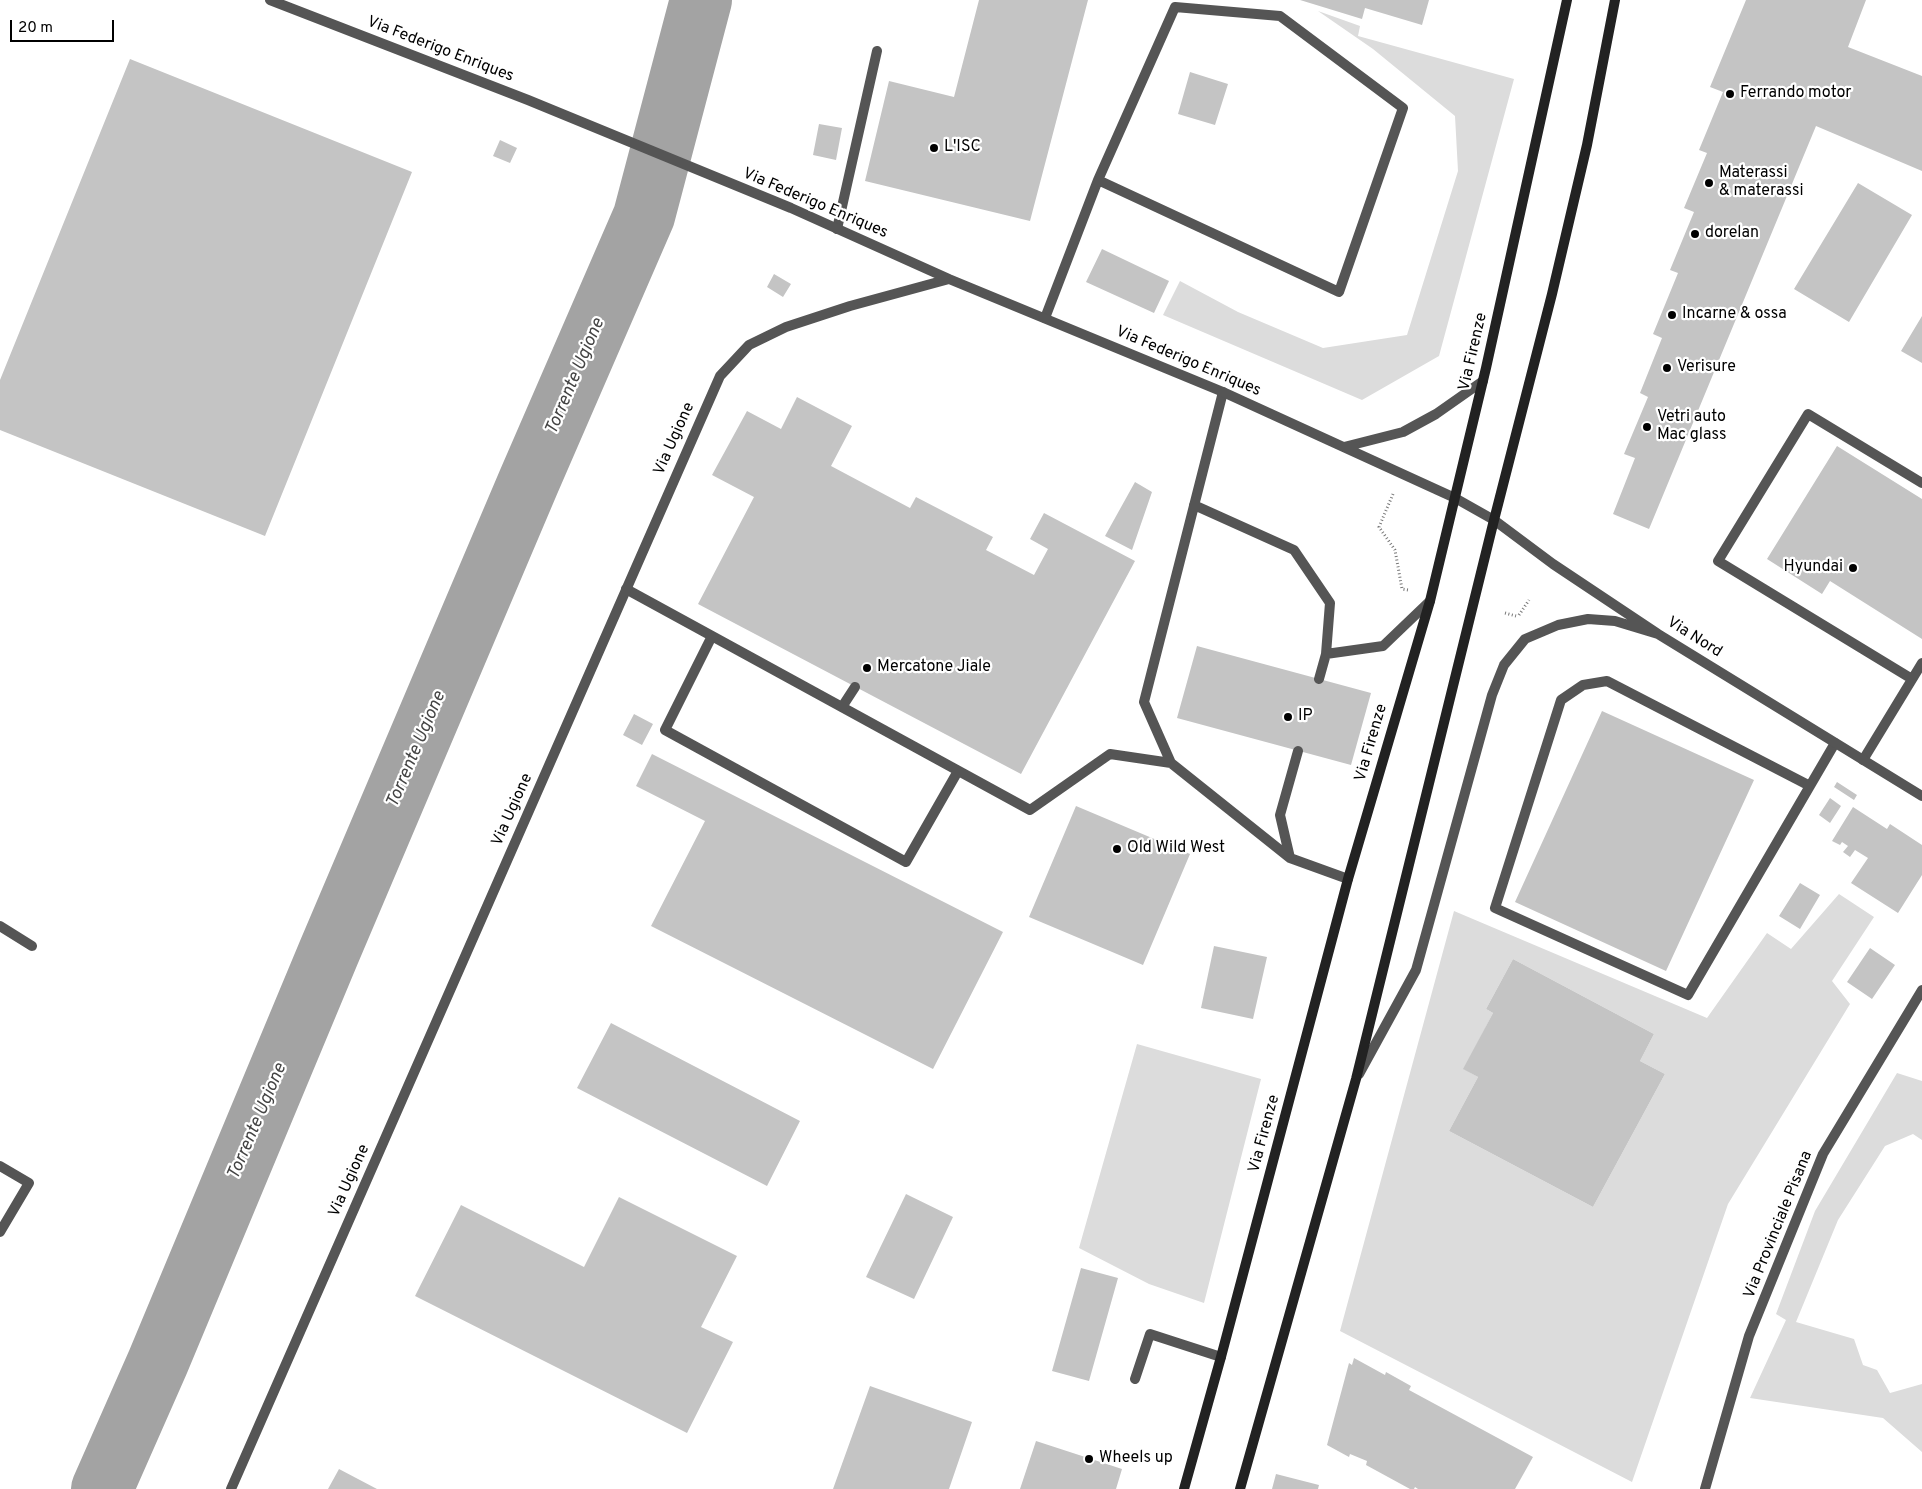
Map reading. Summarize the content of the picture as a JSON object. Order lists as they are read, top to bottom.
{
  "streets": {
    "main road": ["Via Firenze"],
    "street": [
      "Via Federigo Enriques",
      "Via Ugione",
      "Via Nord",
      "Via Provinciale Pisana"
    ]
  },
  "crossings": [
    ["Via Federigo Enriques", "Via Firenze"],
    ["Via Federigo Enriques", "Via Ugione"],
    ["Via Federigo Enriques", "Via Nord"],
    ["Via Firenze", "Via Nord"]
  ],
  "water": ["Torrente Ugione"],
  "places": [
    "Ferrando motor",
    "L'ISC",
    "Materassi & materassi",
    "dorelan",
    "Incarne & ossa",
    "Verisure",
    "Vetri auto Mac glass",
    "Hyundai",
    "Mercatone Jiale",
    "IP",
    "Old Wild West",
    "Wheels up"
  ],
  "scale_bar": "20 m"
}
